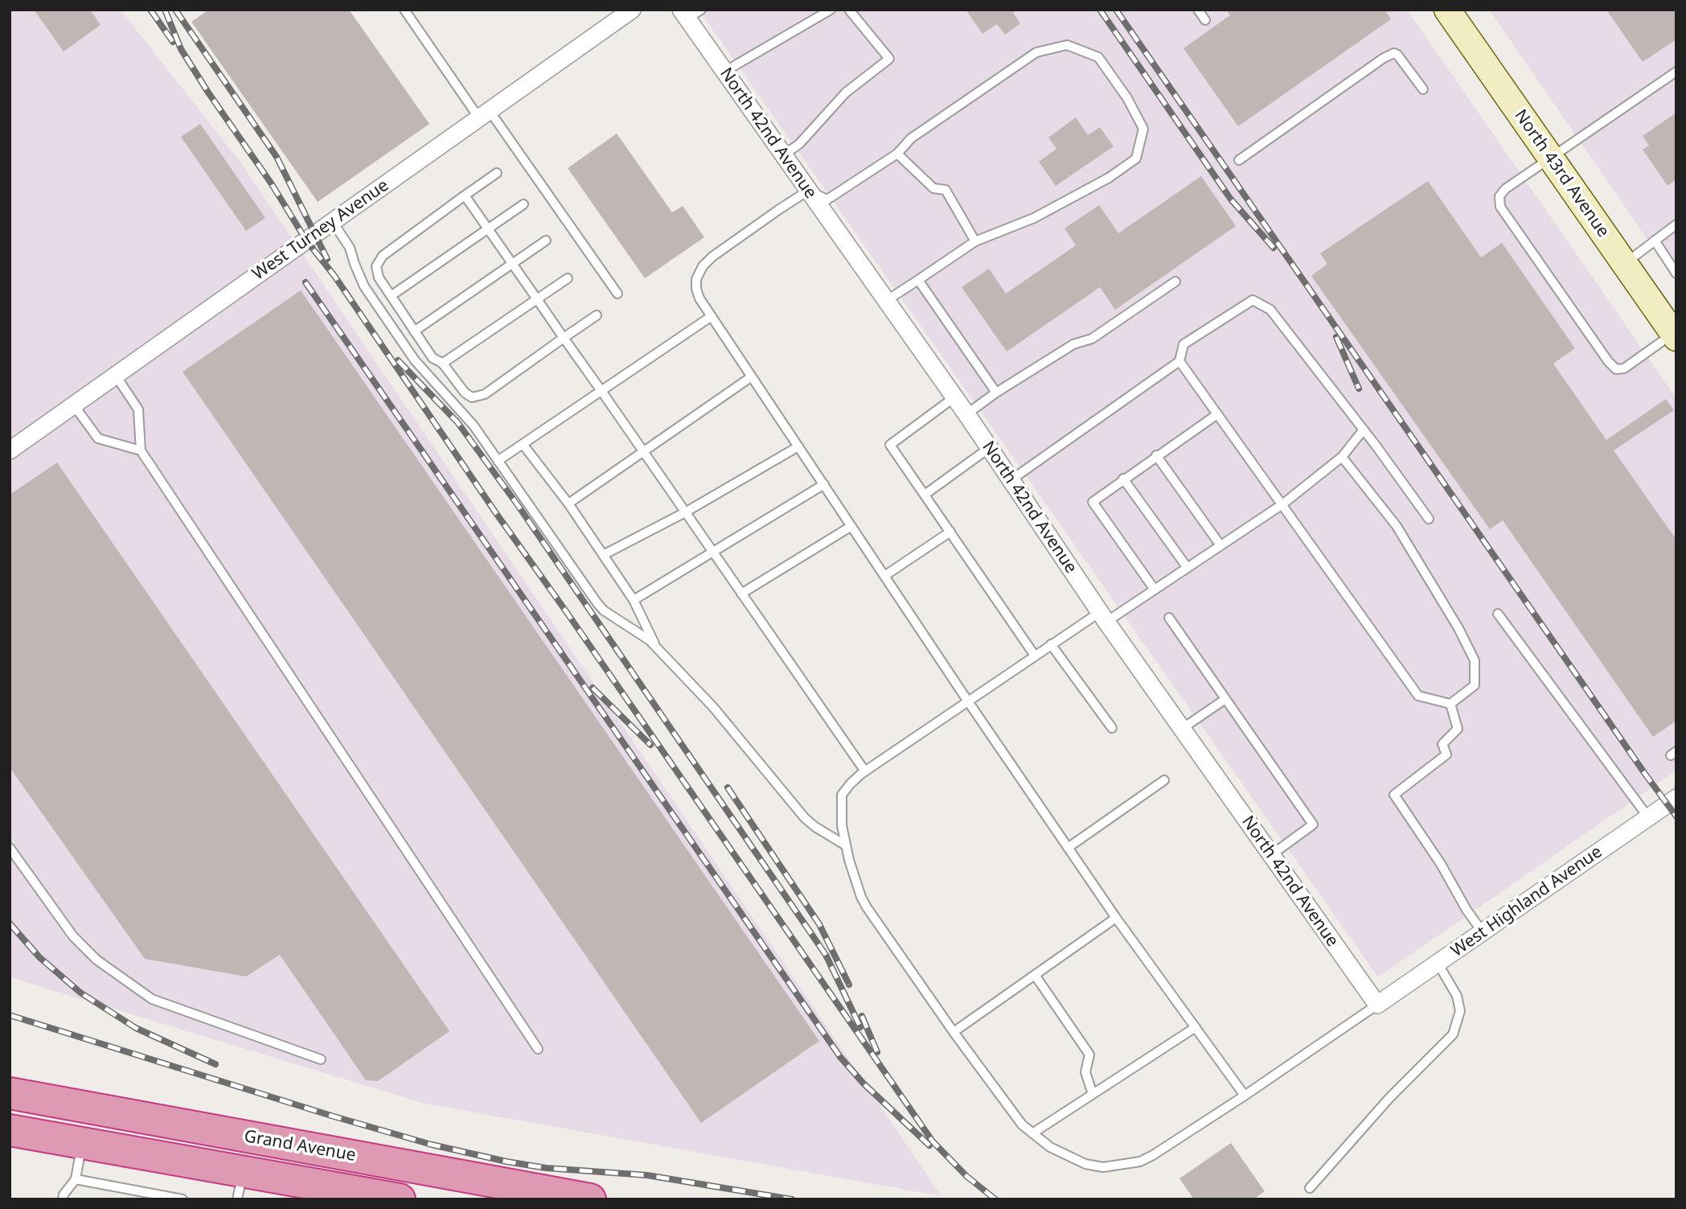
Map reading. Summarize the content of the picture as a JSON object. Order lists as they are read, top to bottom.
{
  "streets": {
    "highway": ["Grand Avenue"],
    "main road": ["North 43rd Avenue"],
    "street": ["North 42nd Avenue", "West Turney Avenue", "West Highland Avenue"]
  },
  "crossings": [
    ["North 42nd Avenue", "West Highland Avenue"]
  ]
}
